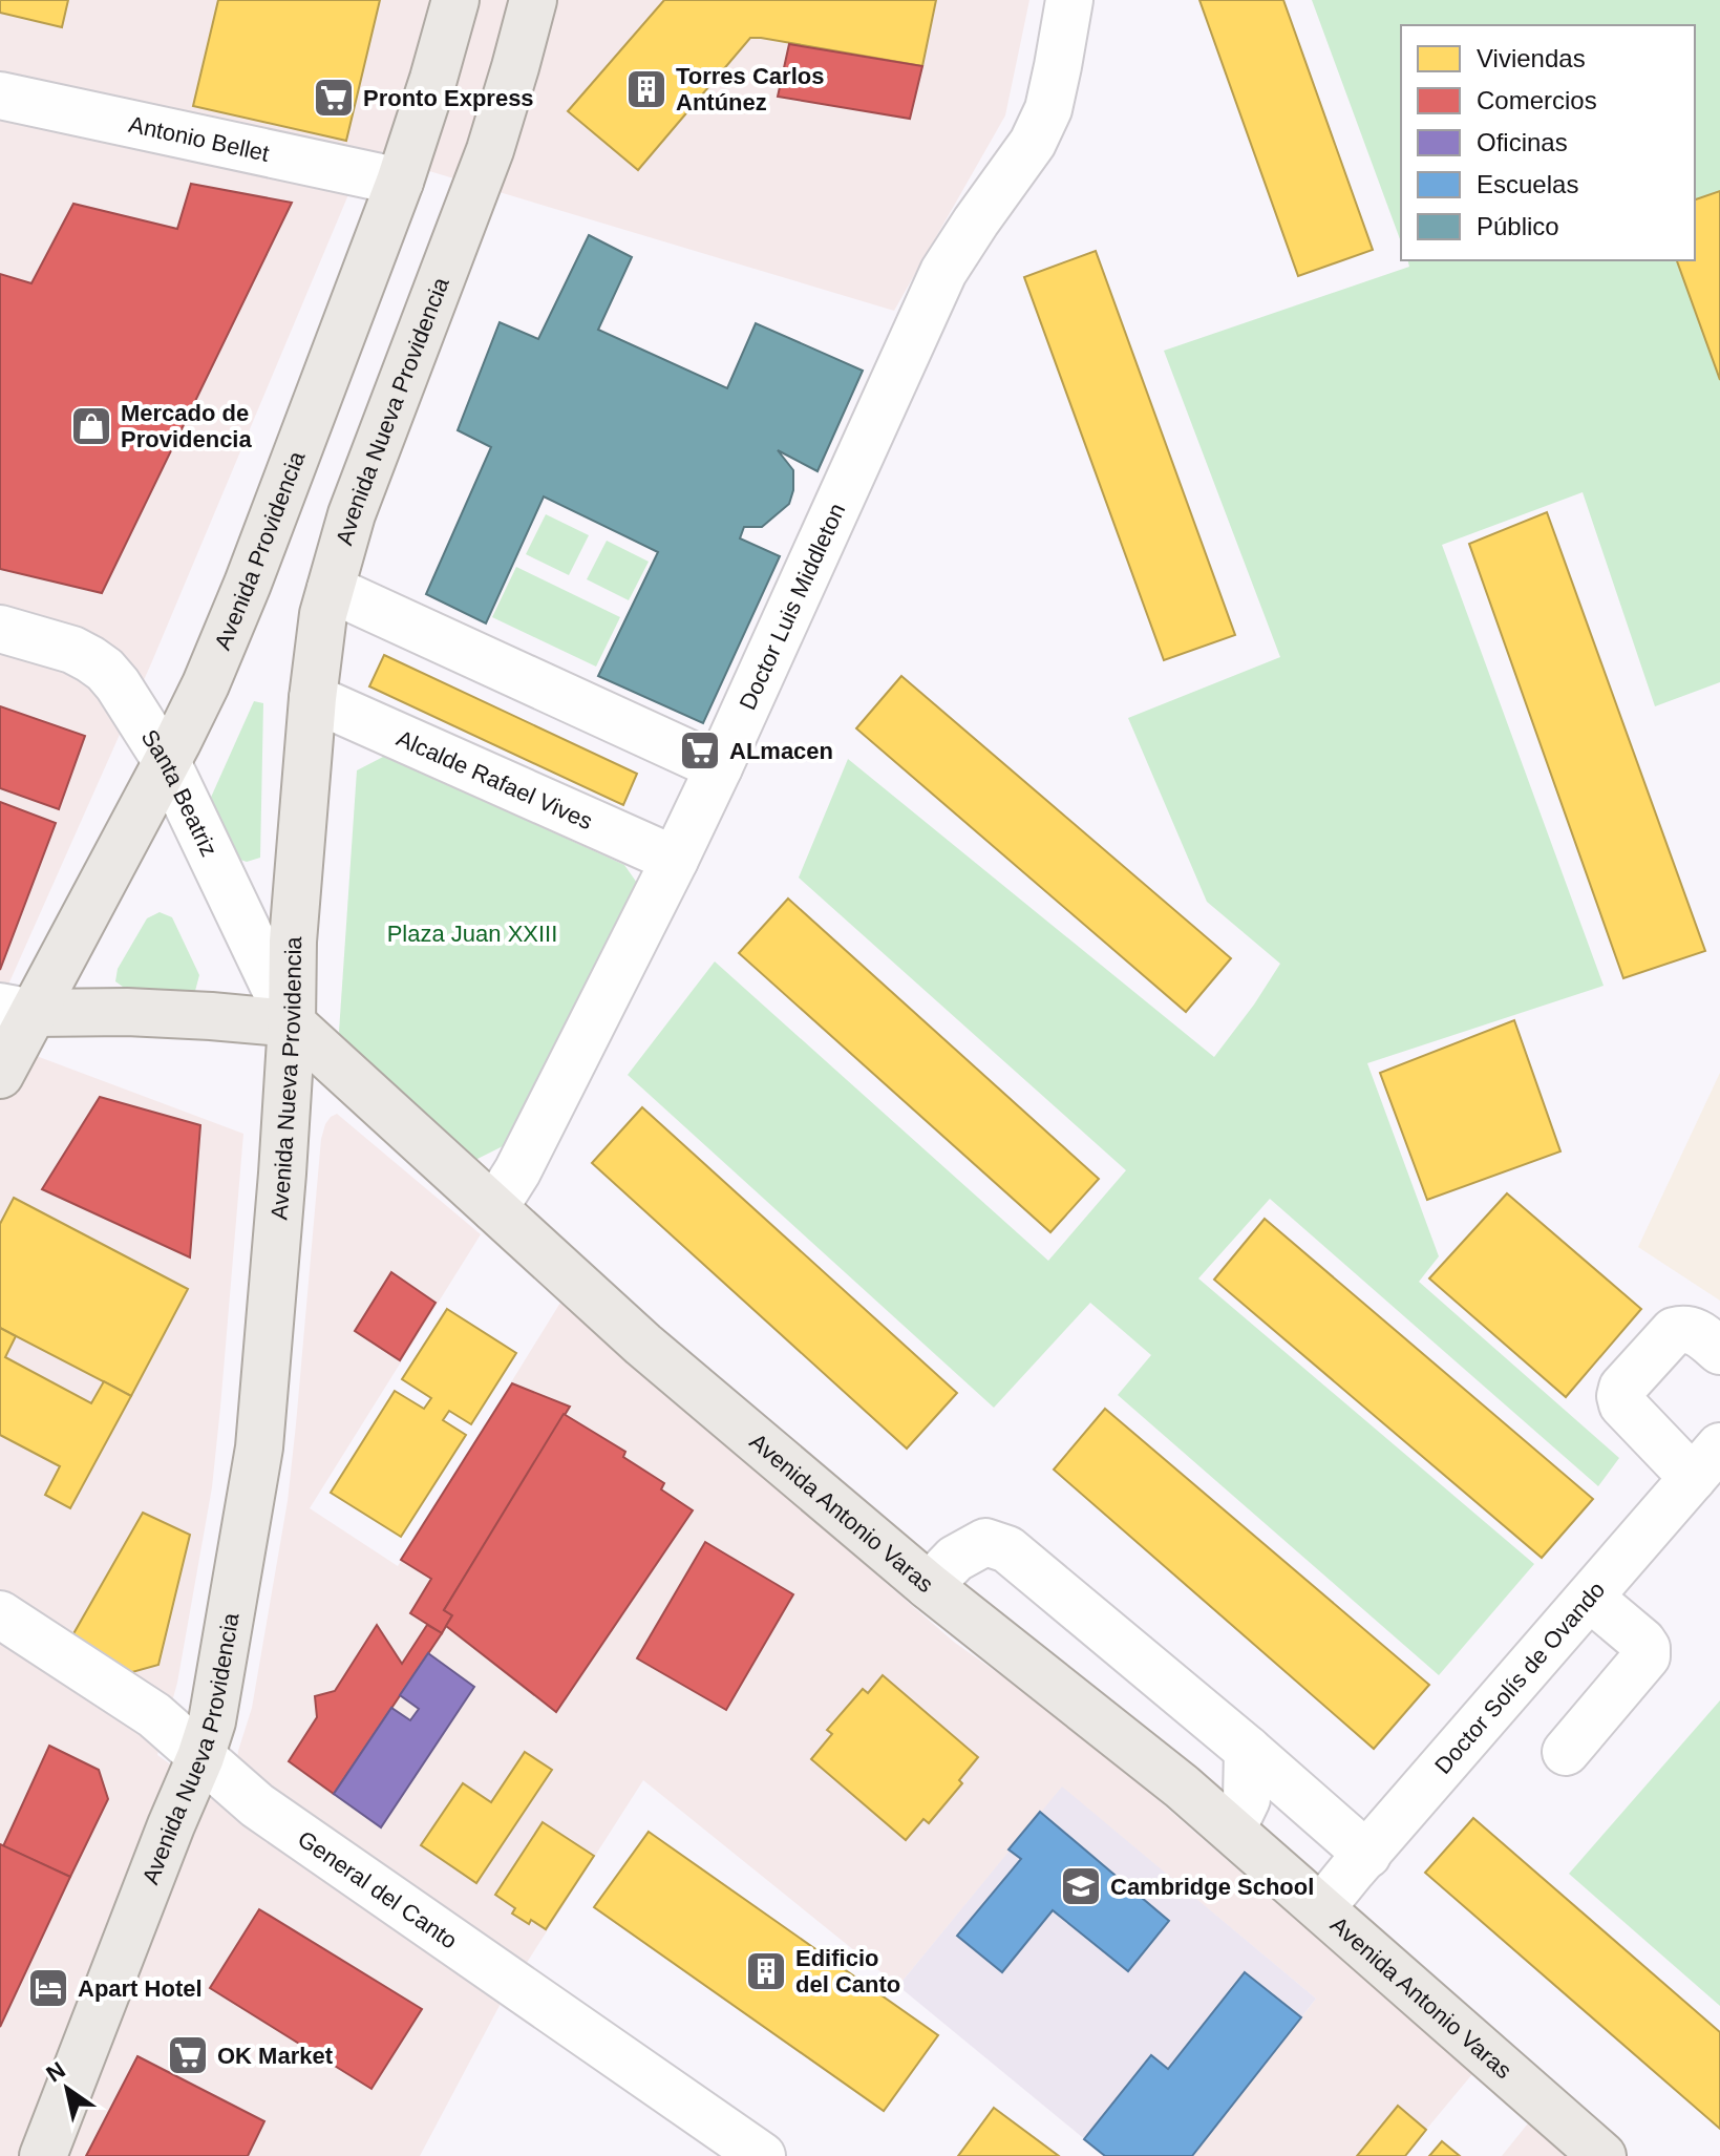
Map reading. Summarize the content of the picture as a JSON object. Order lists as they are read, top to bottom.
{
  "streets": {
    "main road": ["Avenida Nueva Providencia", "Avenida Providencia", "Avenida Antonio Varas"],
    "street": [
      "Antonio Bellet",
      "Doctor Luis Middleton",
      "Alcalde Rafael Vives",
      "Santa Beatriz",
      "Doctor Solís de Ovando",
      "General del Canto"
    ]
  },
  "crossings": [
    ["Antonio Bellet", "Avenida Providencia"],
    ["Avenida Nueva Providencia", "Alcalde Rafael Vives"],
    ["Avenida Nueva Providencia", "Santa Beatriz"],
    ["Avenida Nueva Providencia", "Avenida Antonio Varas"],
    ["Avenida Nueva Providencia", "General del Canto"],
    ["Avenida Providencia", "Santa Beatriz"],
    ["Doctor Luis Middleton", "Alcalde Rafael Vives"],
    ["Doctor Luis Middleton", "Avenida Antonio Varas"],
    ["Santa Beatriz", "Avenida Antonio Varas"],
    ["Avenida Antonio Varas", "Doctor Solís de Ovando"]
  ],
  "parks": ["Plaza Juan XXIII"],
  "places": {
    "building": ["Torres Carlos Antúnez", "Edificio del Canto"],
    "supermarket": ["Pronto Express", "ALmacen", "OK Market"],
    "shop": ["Mercado de Providencia"],
    "school or university": ["Cambridge School"],
    "hotel": ["Apart Hotel"]
  },
  "legend": [
    "Viviendas",
    "Comercios",
    "Oficinas",
    "Escuelas",
    "Público"
  ],
  "north": "top left"
}
